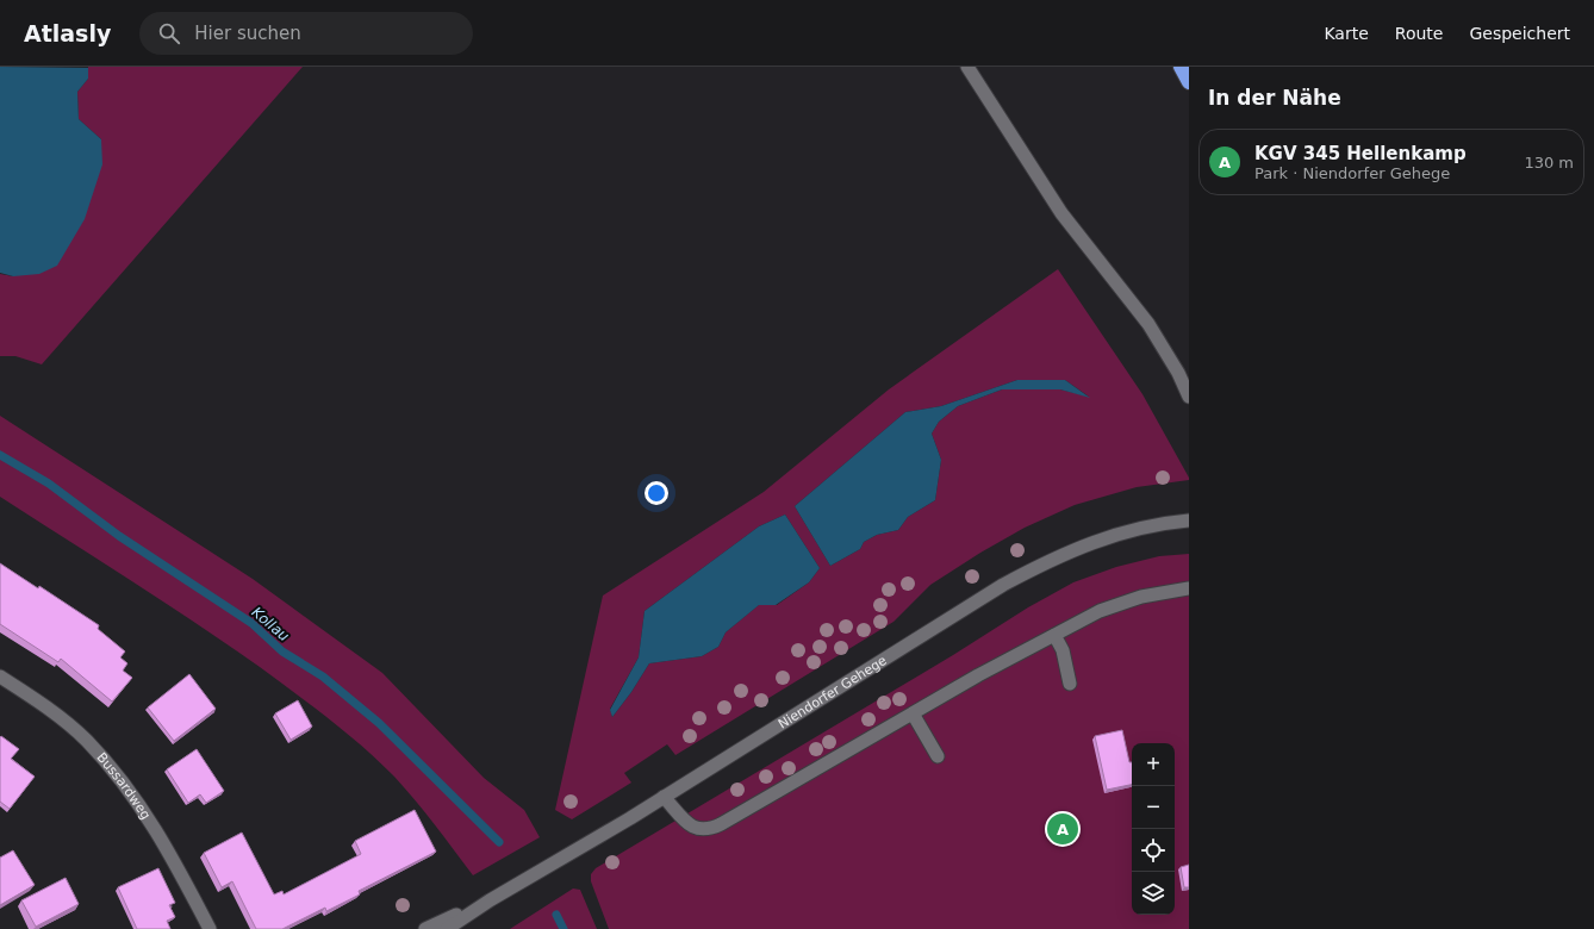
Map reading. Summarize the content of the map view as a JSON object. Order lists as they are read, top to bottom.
{
  "streets": {
    "street": ["Niendorfer Gehege", "Bussardweg"]
  },
  "water": ["Kollau"],
  "page": {
    "header": "Atlasly",
    "search": "Hier suchen",
    "nav": ["Karte", "Route", "Gespeichert"],
    "heading": "In der Nähe",
    "list": [
      {
        "mark": "A",
        "name": "KGV 345 Hellenkamp",
        "note": "Park · Niendorfer Gehege",
        "value": "130 m"
      }
    ],
    "map_buttons": ["+", "−"],
    "pins": "A"
  }
}
